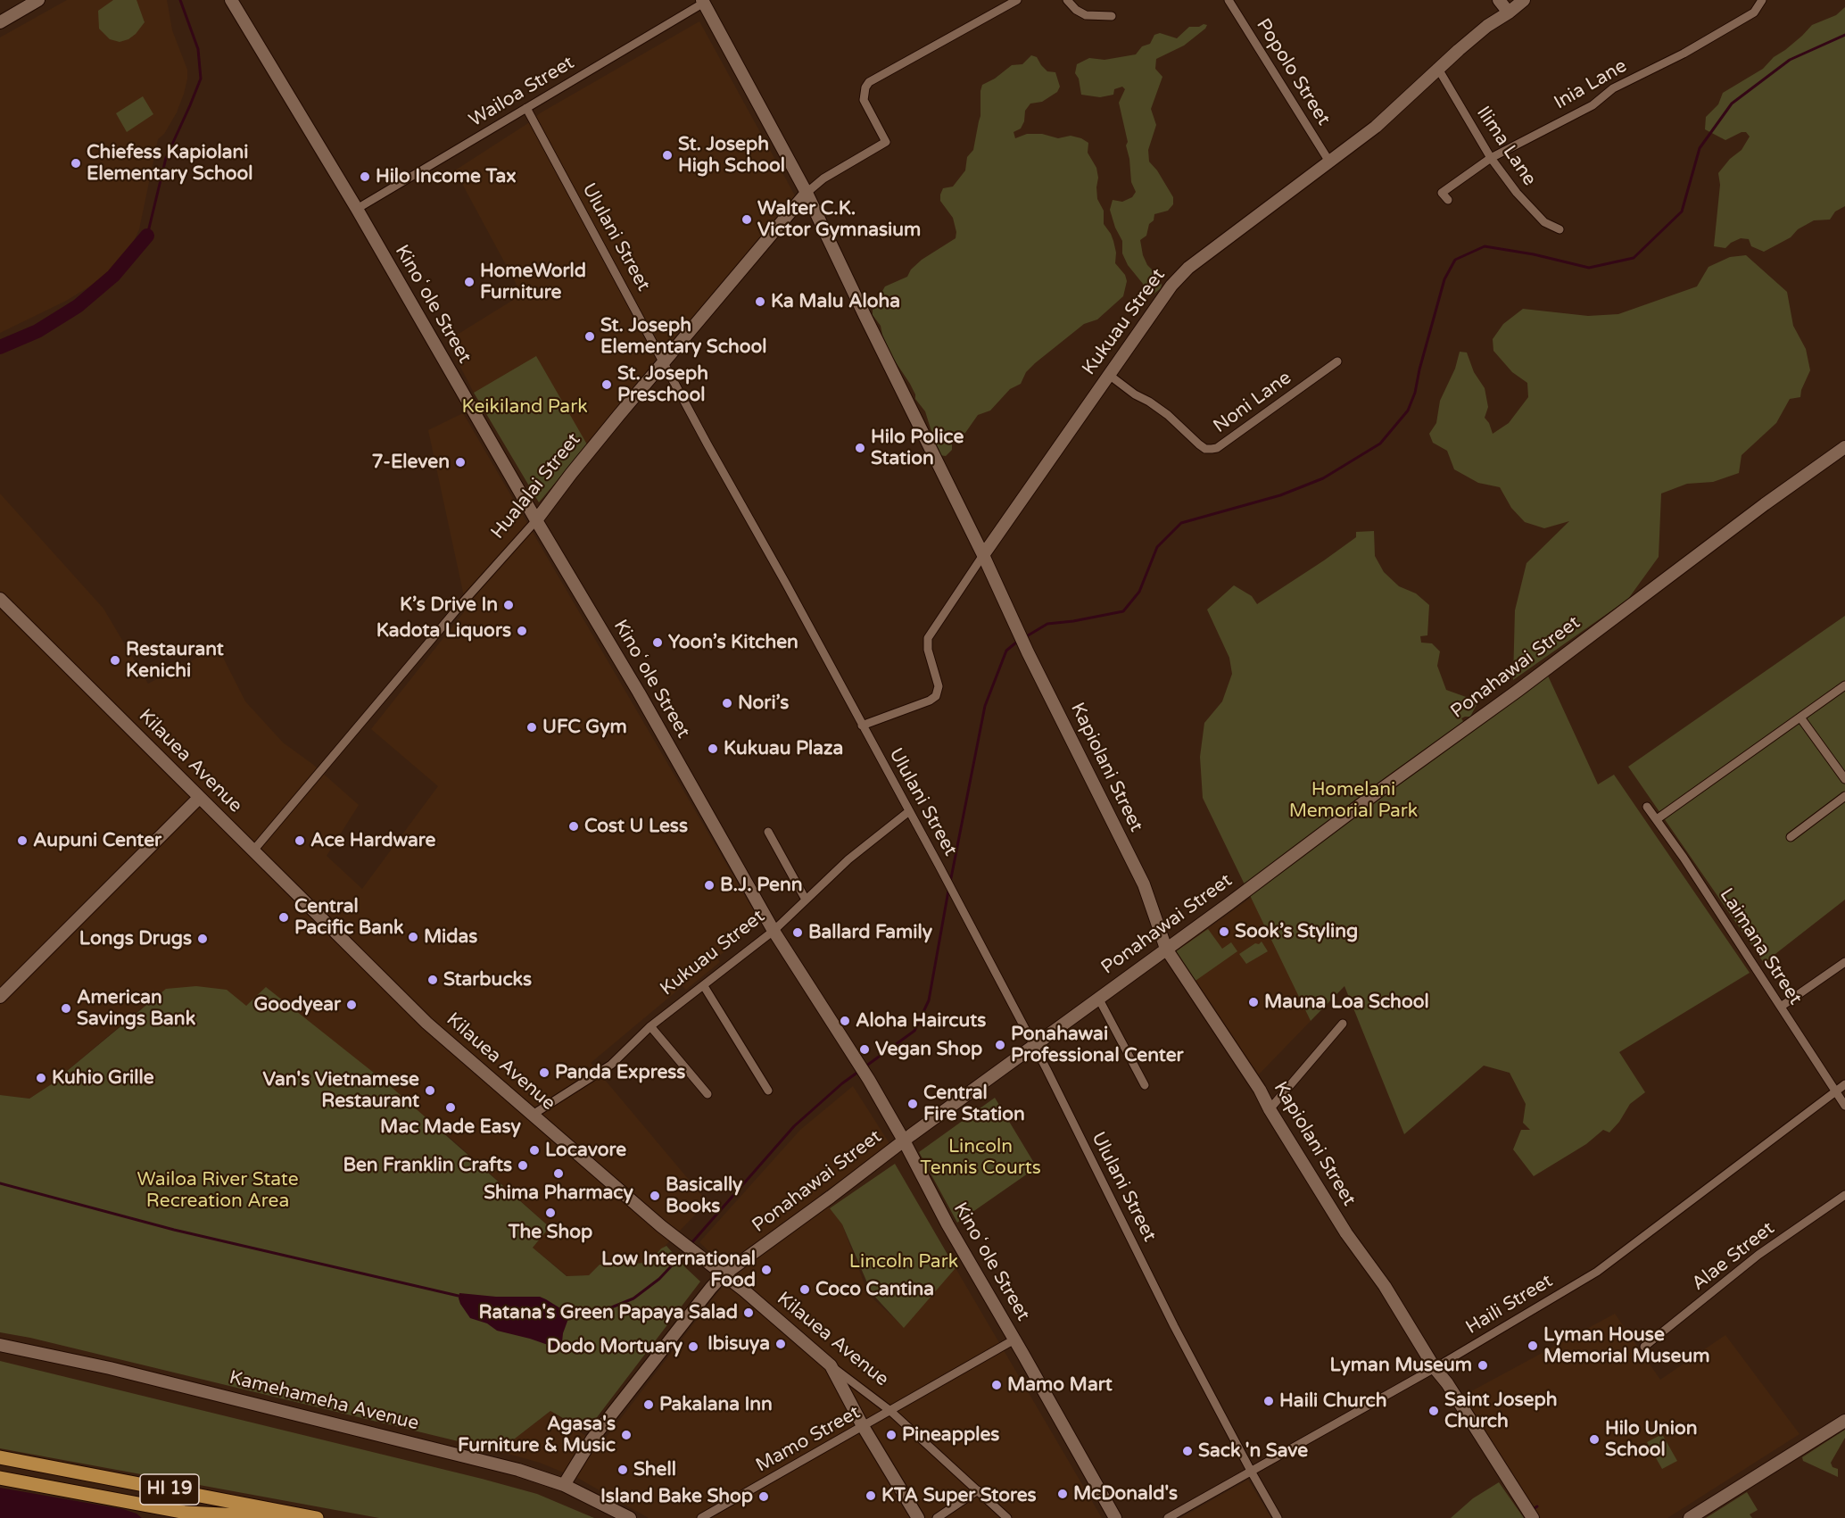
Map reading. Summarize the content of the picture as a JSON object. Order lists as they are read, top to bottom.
{
  "streets": {
    "main road": ["HI 19"],
    "street": [
      "Popolo Street",
      "Inia Lane",
      "Wailoa Street",
      "Ilima Lane",
      "Ululani Street",
      "Kinoʻole Street",
      "Kukuau Street",
      "Noni Lane",
      "Hualalai Street",
      "Ponahawai Street",
      "Kilauea Avenue",
      "Kapiolani Street",
      "Laimana Street",
      "Alae Street",
      "Haili Street",
      "Kamehameha Avenue",
      "Mamo Street"
    ]
  },
  "crossings": [
    ["Popolo Street", "Kukuau Street"],
    ["Inia Lane", "Ilima Lane"],
    ["Wailoa Street", "Ululani Street"],
    ["Wailoa Street", "Kinoʻole Street"],
    ["Wailoa Street", "Kapiolani Street"],
    ["Ilima Lane", "Kukuau Street"],
    ["Ululani Street", "Kukuau Street"],
    ["Ululani Street", "Hualalai Street"],
    ["Ululani Street", "Ponahawai Street"],
    ["Ululani Street", "Haili Street"],
    ["Kinoʻole Street", "Kukuau Street"],
    ["Kinoʻole Street", "Hualalai Street"],
    ["Kinoʻole Street", "Ponahawai Street"],
    ["Kinoʻole Street", "Mamo Street"],
    ["Kukuau Street", "Noni Lane"],
    ["Kukuau Street", "Kilauea Avenue"],
    ["Kukuau Street", "Kapiolani Street"],
    ["Hualalai Street", "Kilauea Avenue"],
    ["Hualalai Street", "Kapiolani Street"],
    ["Ponahawai Street", "Kilauea Avenue"],
    ["Ponahawai Street", "Kapiolani Street"],
    ["Ponahawai Street", "Kamehameha Avenue"],
    ["Kilauea Avenue", "Mamo Street"],
    ["Kapiolani Street", "Haili Street"],
    ["Laimana Street", "Haili Street"]
  ],
  "parks": [
    "Keikiland Park",
    "Homelani Memorial Park",
    "Lincoln Tennis Courts",
    "Wailoa River State Recreation Area",
    "Lincoln Park"
  ],
  "places": [
    "St. Joseph High School",
    "Chiefess Kapiolani Elementary School",
    "Hilo Income Tax",
    "Walter C.K. Victor Gymnasium",
    "HomeWorld Furniture",
    "Ka Malu Aloha",
    "St. Joseph Elementary School",
    "St. Joseph Preschool",
    "Hilo Police Station",
    "7-Eleven",
    "K’s Drive In",
    "Kadota Liquors",
    "Yoon’s Kitchen",
    "Restaurant Kenichi",
    "Nori’s",
    "UFC Gym",
    "Kukuau Plaza",
    "Cost U Less",
    "Aupuni Center",
    "Ace Hardware",
    "B.J. Penn",
    "Central Pacific Bank",
    "Sook’s Styling",
    "Ballard Family",
    "Midas",
    "Longs Drugs",
    "Starbucks",
    "Mauna Loa School",
    "Goodyear",
    "American Savings Bank",
    "Aloha Haircuts",
    "Ponahawai Professional Center",
    "Vegan Shop",
    "Panda Express",
    "Kuhio Grille",
    "Van's Vietnamese Restaurant",
    "Central Fire Station",
    "Mac Made Easy",
    "Locavore",
    "Ben Franklin Crafts",
    "Shima Pharmacy",
    "Basically Books",
    "The Shop",
    "Low International Food",
    "Coco Cantina",
    "Ratana's Green Papaya Salad",
    "Ibisuya",
    "Lyman House Memorial Museum",
    "Dodo Mortuary",
    "Lyman Museum",
    "Mamo Mart",
    "Haili Church",
    "Pakalana Inn",
    "Saint Joseph Church",
    "Agasa's Furniture & Music",
    "Pineapples",
    "Hilo Union School",
    "Sack 'n Save",
    "Shell",
    "McDonald's",
    "KTA Super Stores",
    "Island Bake Shop"
  ]
}
